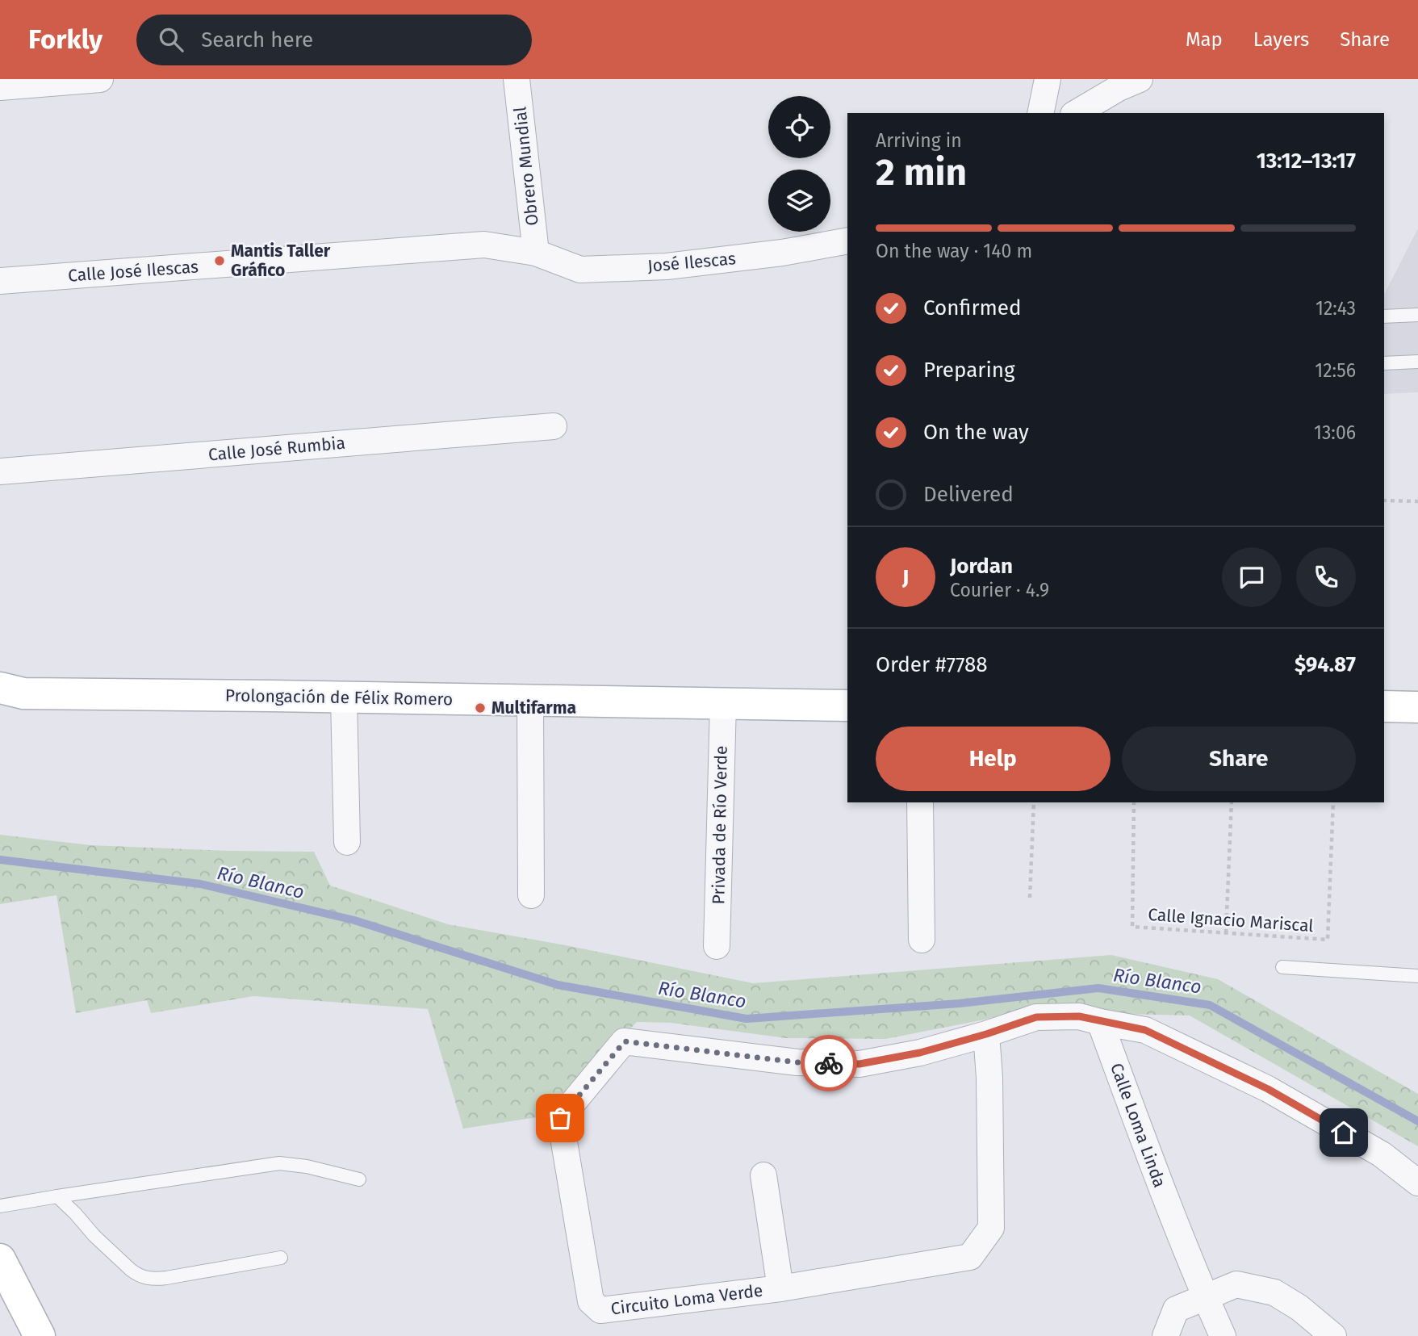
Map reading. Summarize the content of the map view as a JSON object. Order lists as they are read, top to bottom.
{
  "streets": {
    "main road": ["Prolongación de Félix Romero"],
    "street": [
      "Obrero Mundial",
      "José Ilescas",
      "Calle José Ilescas",
      "Calle José Rumbia",
      "Privada de Río Verde",
      "Calle Loma Linda",
      "Circuito Loma Verde"
    ],
    "path": ["Calle Ignacio Mariscal"]
  },
  "crossings": [
    ["Obrero Mundial", "José Ilescas"],
    ["Obrero Mundial", "Calle José Ilescas"],
    ["José Ilescas", "Calle José Ilescas"],
    ["Prolongación de Félix Romero", "Privada de Río Verde"]
  ],
  "water": ["Río Blanco"],
  "places": ["Mantis Taller Gráfico", "Multifarma"],
  "page": {
    "header": "Forkly",
    "search": "Search here",
    "nav": ["Map", "Layers", "Share"],
    "heading": ["2 min", "Arriving in", "13:12–13:17"],
    "panel": [
      "Jordan",
      "Courier · 4.9",
      "Order #7788",
      "$94.87"
    ],
    "bar": "On the way · 140 m",
    "list": [
      ["Confirmed", "12:43"],
      ["Preparing", "12:56"],
      ["On the way", "13:06"],
      "Delivered"
    ],
    "round": "J",
    "buttons": ["Help", "Share"]
  }
}
